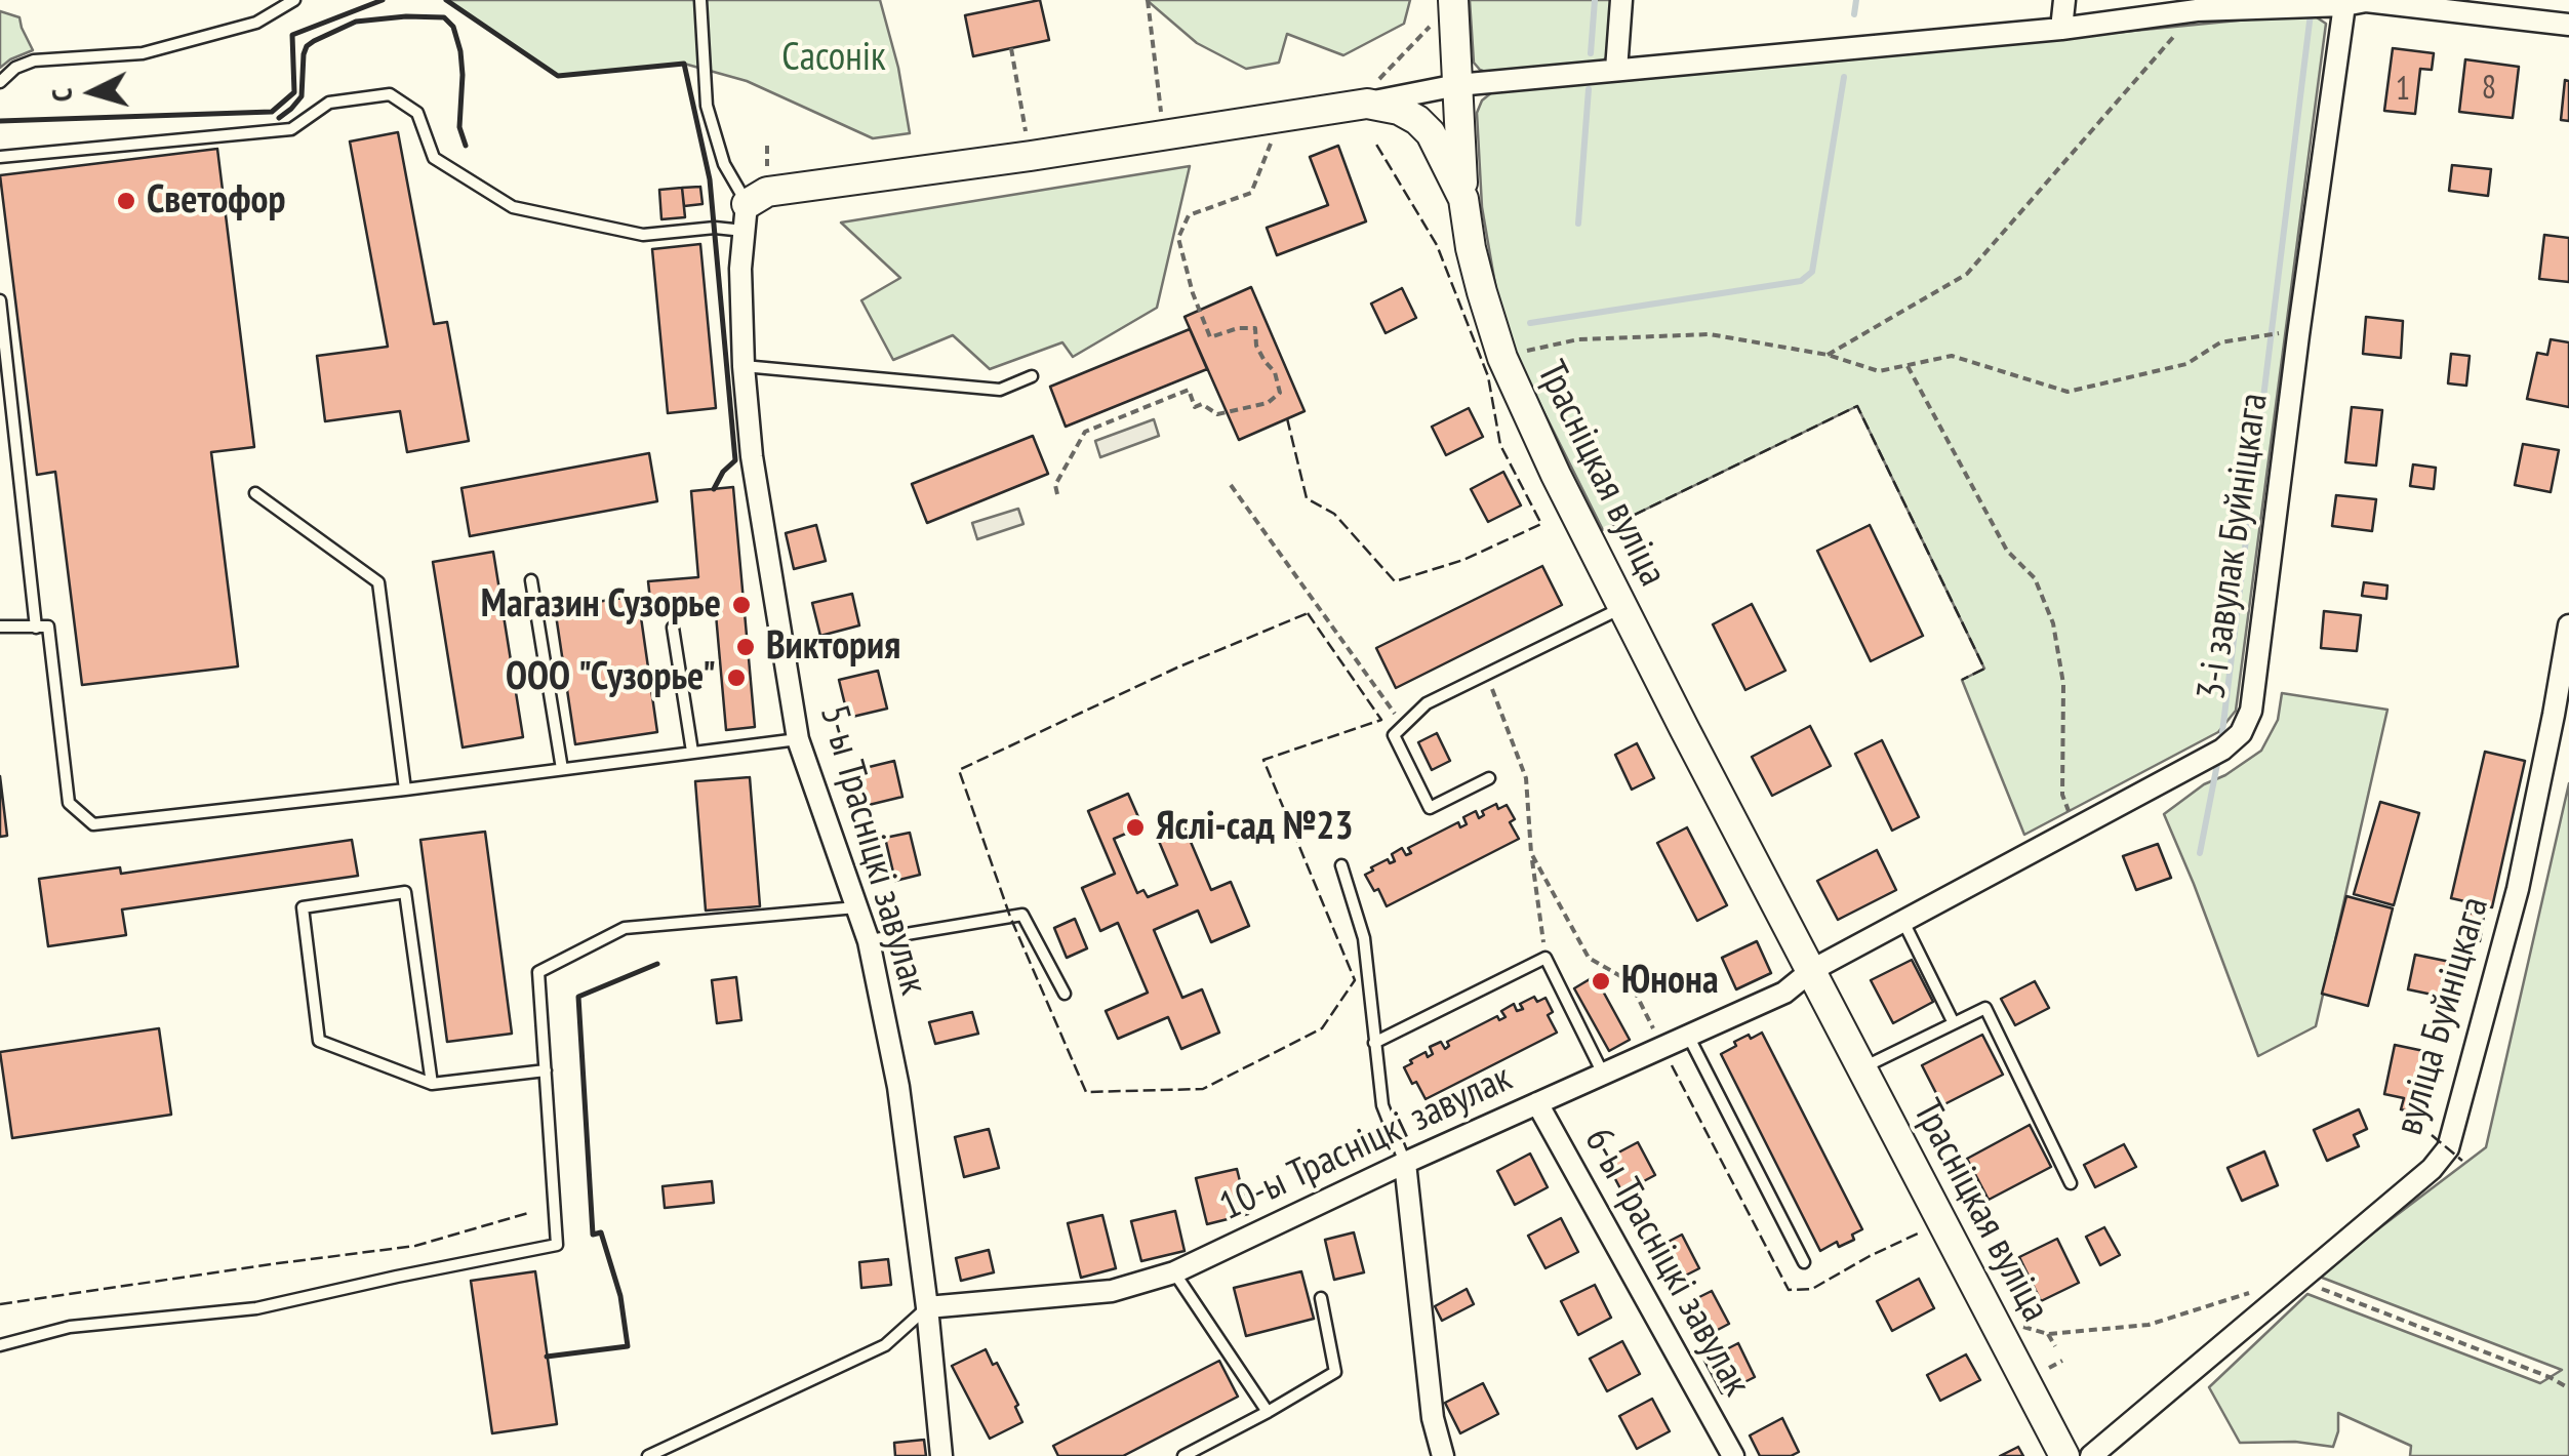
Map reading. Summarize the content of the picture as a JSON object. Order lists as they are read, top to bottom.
{
  "streets": {
    "street": [
      "Трасніцкая вуліца",
      "3-і завулак Буйніцкага",
      "5-ы Трасніцкі завулак",
      "вуліца Буйніцкага",
      "10-ы Трасніцкі завулак",
      "6-ы Трасніцкі завулак"
    ]
  },
  "crossings": [
    ["Трасніцкая вуліца", "3-і завулак Буйніцкага"],
    ["Трасніцкая вуліца", "5-ы Трасніцкі завулак"],
    ["Трасніцкая вуліца", "10-ы Трасніцкі завулак"],
    ["3-і завулак Буйніцкага", "10-ы Трасніцкі завулак"],
    ["5-ы Трасніцкі завулак", "10-ы Трасніцкі завулак"],
    ["10-ы Трасніцкі завулак", "6-ы Трасніцкі завулак"]
  ],
  "parks": ["Сасонік"],
  "places": [
    "Светофор",
    "Магазин Сузорье",
    "Виктория",
    "ООО \"Сузорье\"",
    "Яслі-сад №23",
    "Юнона"
  ],
  "house_numbers": ["8", "1"],
  "north": "left"
}
